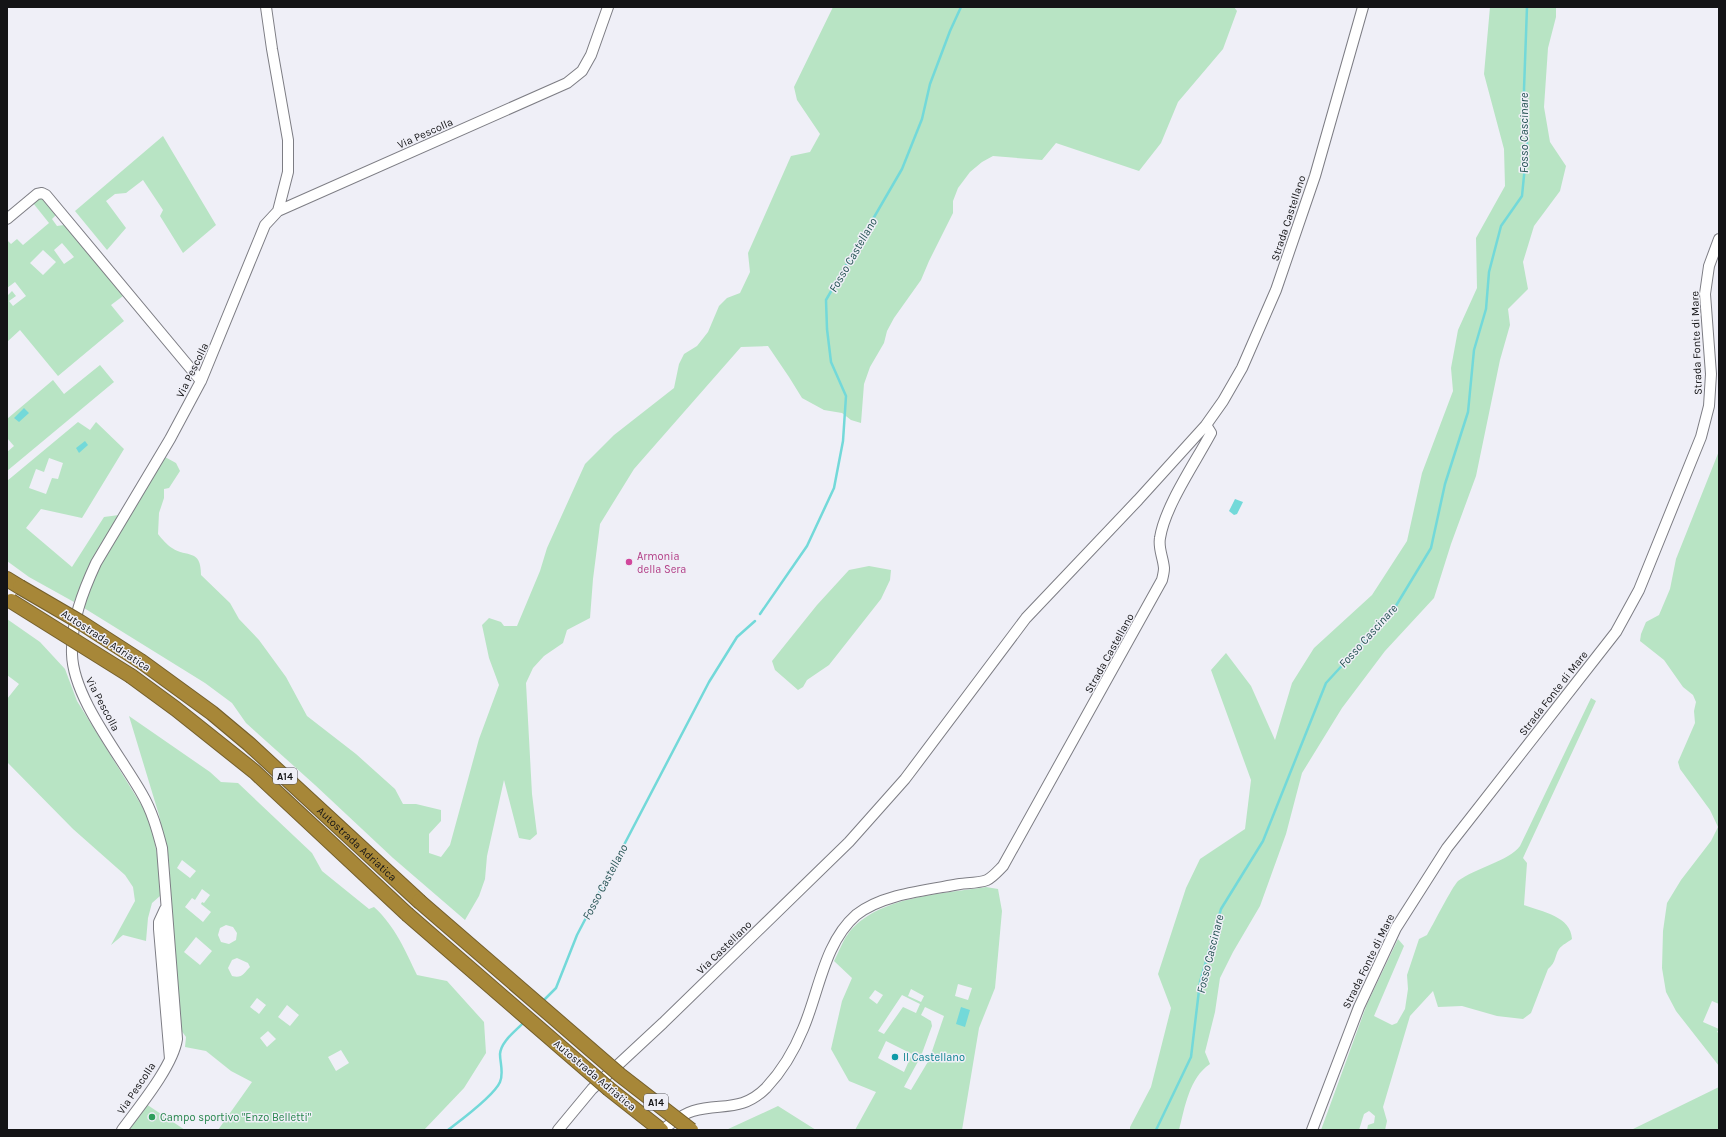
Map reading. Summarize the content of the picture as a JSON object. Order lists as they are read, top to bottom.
{
  "streets": {
    "highway": ["Autostrada Adriatica", "A14"],
    "street": [
      "Via Pescolla",
      "Strada Castellano",
      "Strada Fonte di Mare",
      "Via Castellano"
    ]
  },
  "crossings": [
    ["Strada Castellano", "Autostrada Adriatica"],
    ["Strada Castellano", "Via Castellano"]
  ],
  "water": ["Fosso Cascinare", "Fosso Castellano"],
  "places": ["Armonia della Sera", "Il Castellano", "Campo sportivo \"Enzo Belletti\""]
}
